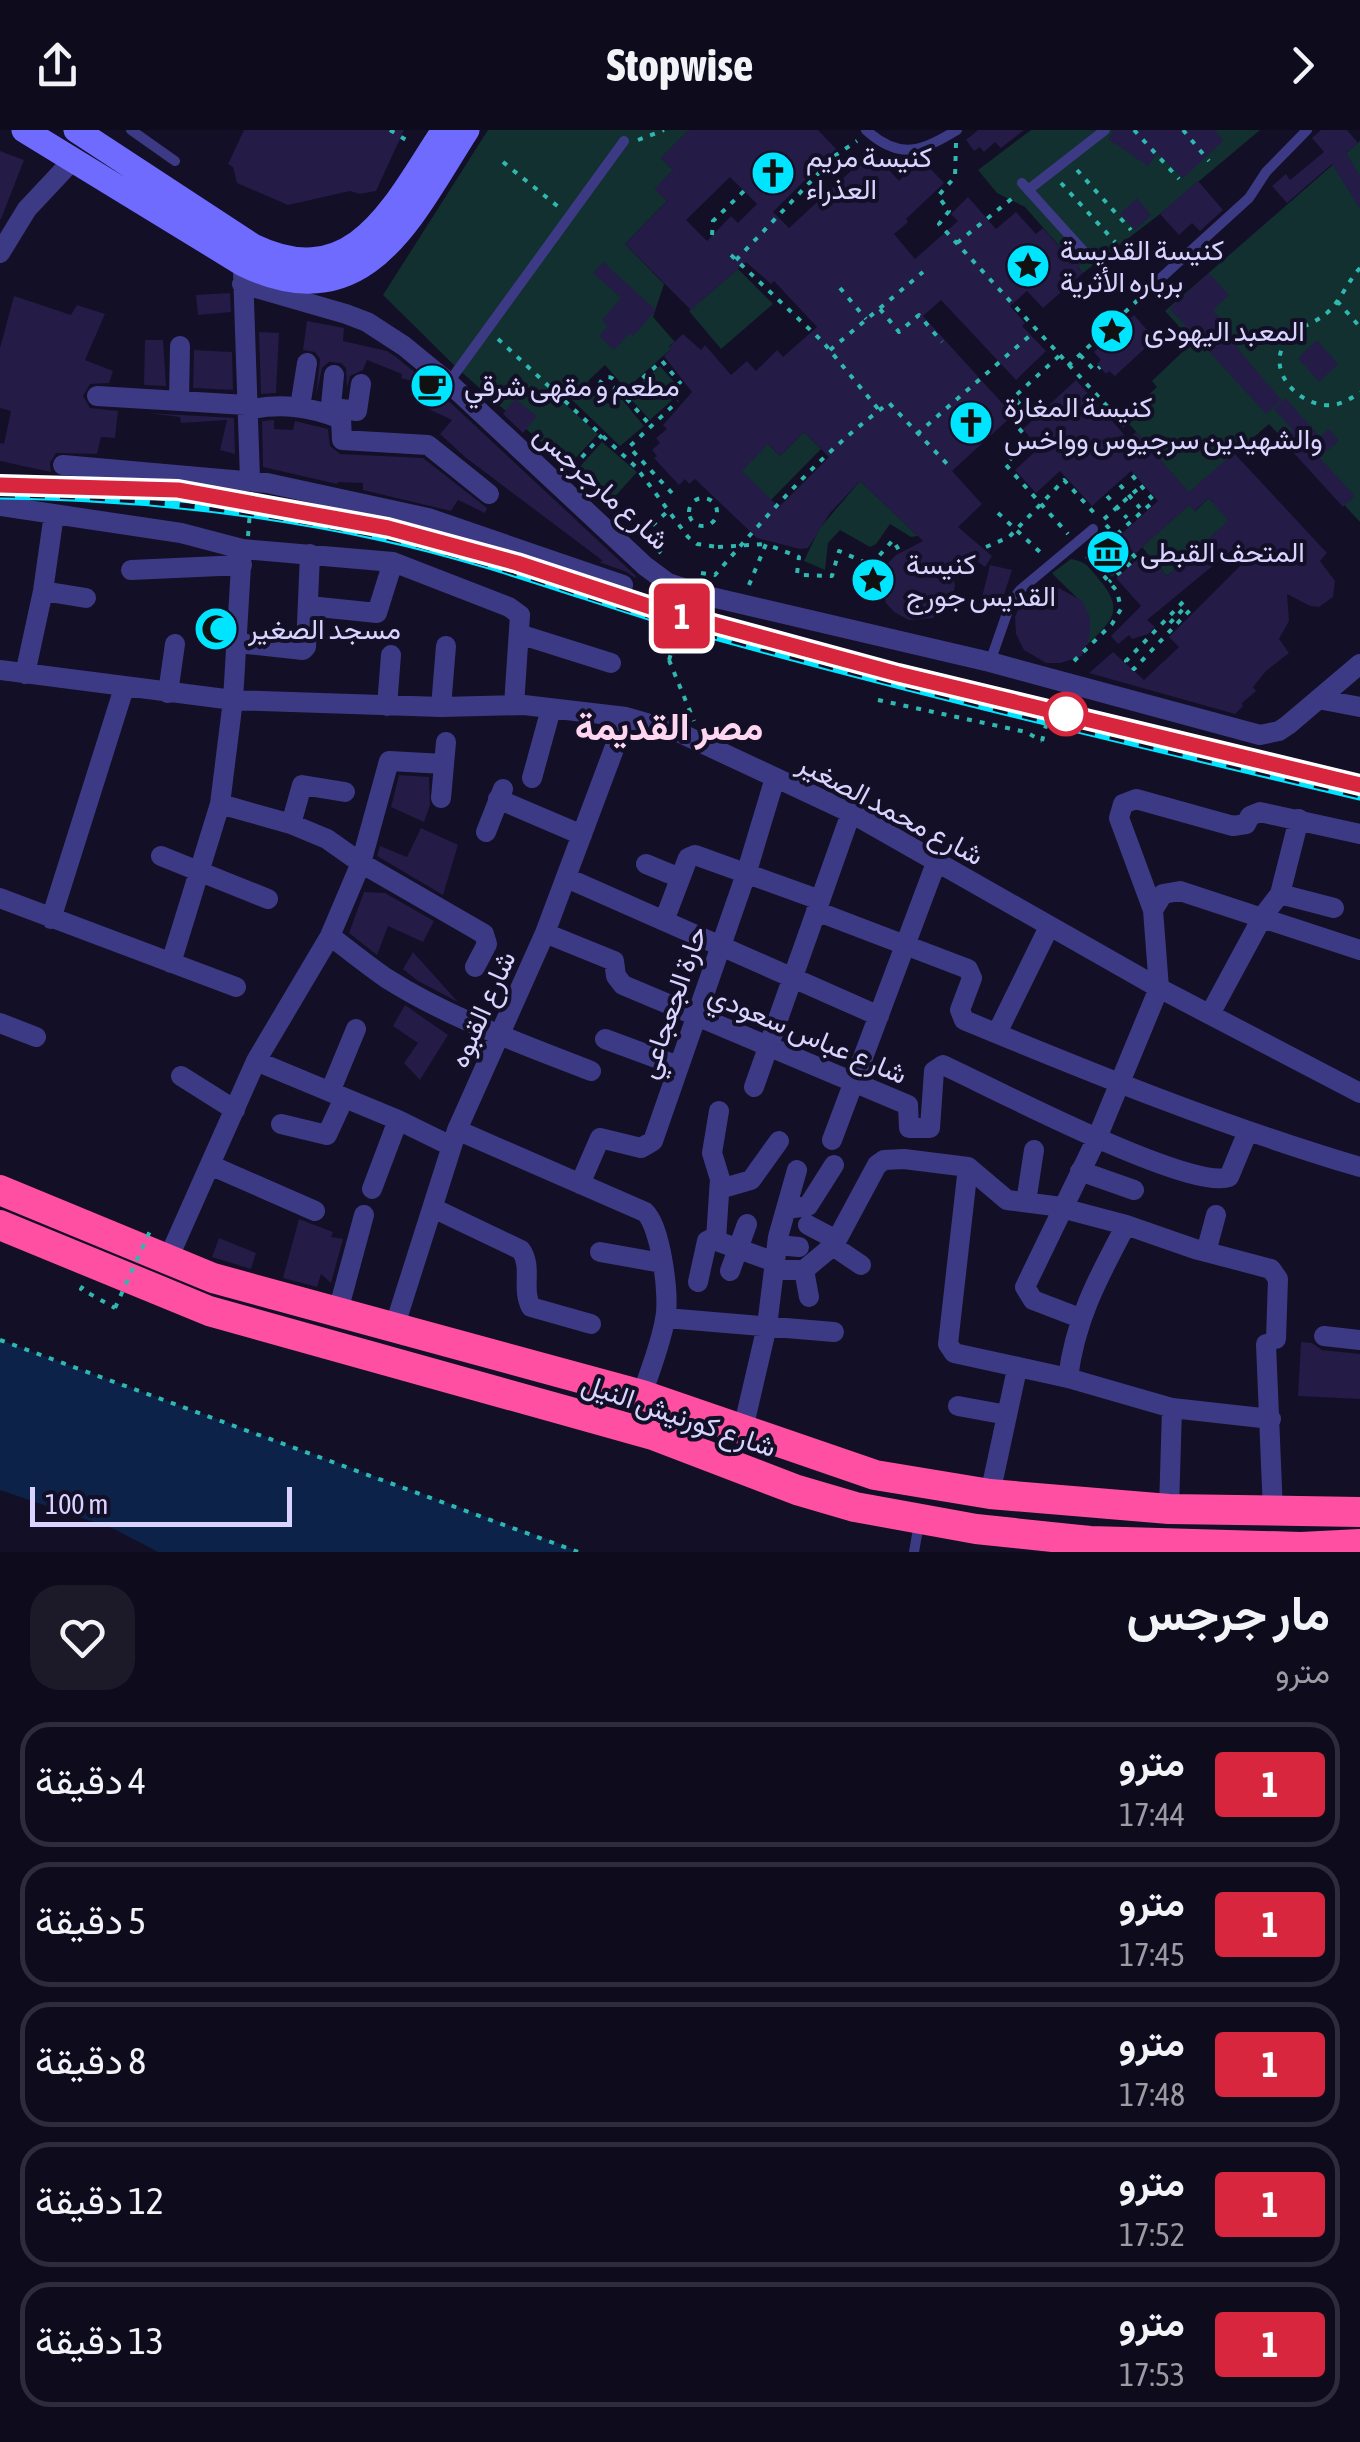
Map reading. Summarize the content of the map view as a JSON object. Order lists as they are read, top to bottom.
{
  "streets": {
    "highway": ["شارع كورنيش النيل"],
    "street": [
      "شارع مارجرجس",
      "شارع محمد الصغير",
      "حارة الجعجاعي",
      "شارع القبوه",
      "شارع عباس سعودي"
    ]
  },
  "crossings": [
    ["شارع محمد الصغير", "حارة الجعجاعي"],
    ["شارع محمد الصغير", "شارع القبوه"],
    ["حارة الجعجاعي", "شارع عباس سعودي"],
    ["شارع القبوه", "شارع عباس سعودي"],
    ["شارع القبوه", "شارع كورنيش النيل"]
  ],
  "districts": ["مصر القديمة"],
  "places": {
    "church": ["كنيسة مريم العذراء", "كنيسة المغارة والشهيدين سرجيوس وواخس"],
    "place": ["كنيسة القديسة برباره الأثرية", "المعبد اليهودى", "كنيسة القديس جورج"],
    "cafe": ["مطعم و مقهى شرقي"],
    "museum": ["المتحف القبطى"],
    "mosque": ["مسجد الصغير"]
  },
  "lines": ["metro line 1"],
  "scale_bar": "100 m",
  "page": {
    "header": "Stopwise",
    "on_map": "1",
    "scale": "100 m",
    "heading": ["مار جرجس", "مترو"],
    "list": [
      {
        "mark": "1",
        "name": "مترو",
        "note": "17:44",
        "value": "4 دقيقة"
      },
      {
        "mark": "1",
        "name": "مترو",
        "note": "17:45",
        "value": "5 دقيقة"
      },
      {
        "mark": "1",
        "name": "مترو",
        "note": "17:48",
        "value": "8 دقيقة"
      },
      {
        "mark": "1",
        "name": "مترو",
        "note": "17:52",
        "value": "12 دقيقة"
      },
      {
        "mark": "1",
        "name": "مترو",
        "note": "17:53",
        "value": "13 دقيقة"
      }
    ]
  }
}
